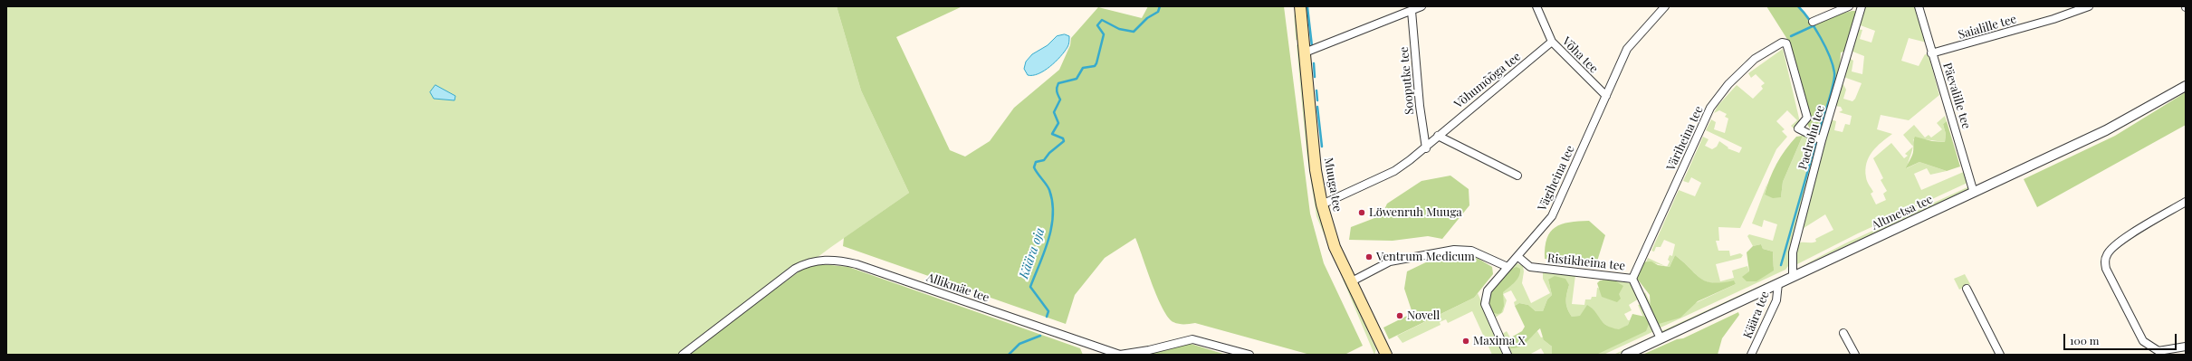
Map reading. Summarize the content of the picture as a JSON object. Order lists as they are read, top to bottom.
{
  "streets": {
    "main road": ["Muuga tee"],
    "street": [
      "Saialille tee",
      "Võha tee",
      "Sooputke tee",
      "Võhumõõga tee",
      "Päevalille tee",
      "Paelrohu tee",
      "Väriheina tee",
      "Vägiheina tee",
      "Altmetsa tee",
      "Ristikheina tee",
      "Allikmäe tee",
      "Käära tee"
    ]
  },
  "crossings": [
    ["Saialille tee", "Päevalille tee"],
    ["Võha tee", "Võhumõõga tee"],
    ["Võha tee", "Vägiheina tee"],
    ["Sooputke tee", "Võhumõõga tee"],
    ["Võhumõõga tee", "Muuga tee"],
    ["Päevalille tee", "Altmetsa tee"],
    ["Paelrohu tee", "Väriheina tee"],
    ["Paelrohu tee", "Altmetsa tee"],
    ["Väriheina tee", "Ristikheina tee"],
    ["Vägiheina tee", "Ristikheina tee"],
    ["Altmetsa tee", "Ristikheina tee"],
    ["Altmetsa tee", "Käära tee"]
  ],
  "water": ["Käära oja"],
  "places": [
    "Löwenruh Muuga",
    "Ventrum Medicum",
    "Novell",
    "Maxima X"
  ],
  "scale_bar": "100 m"
}
